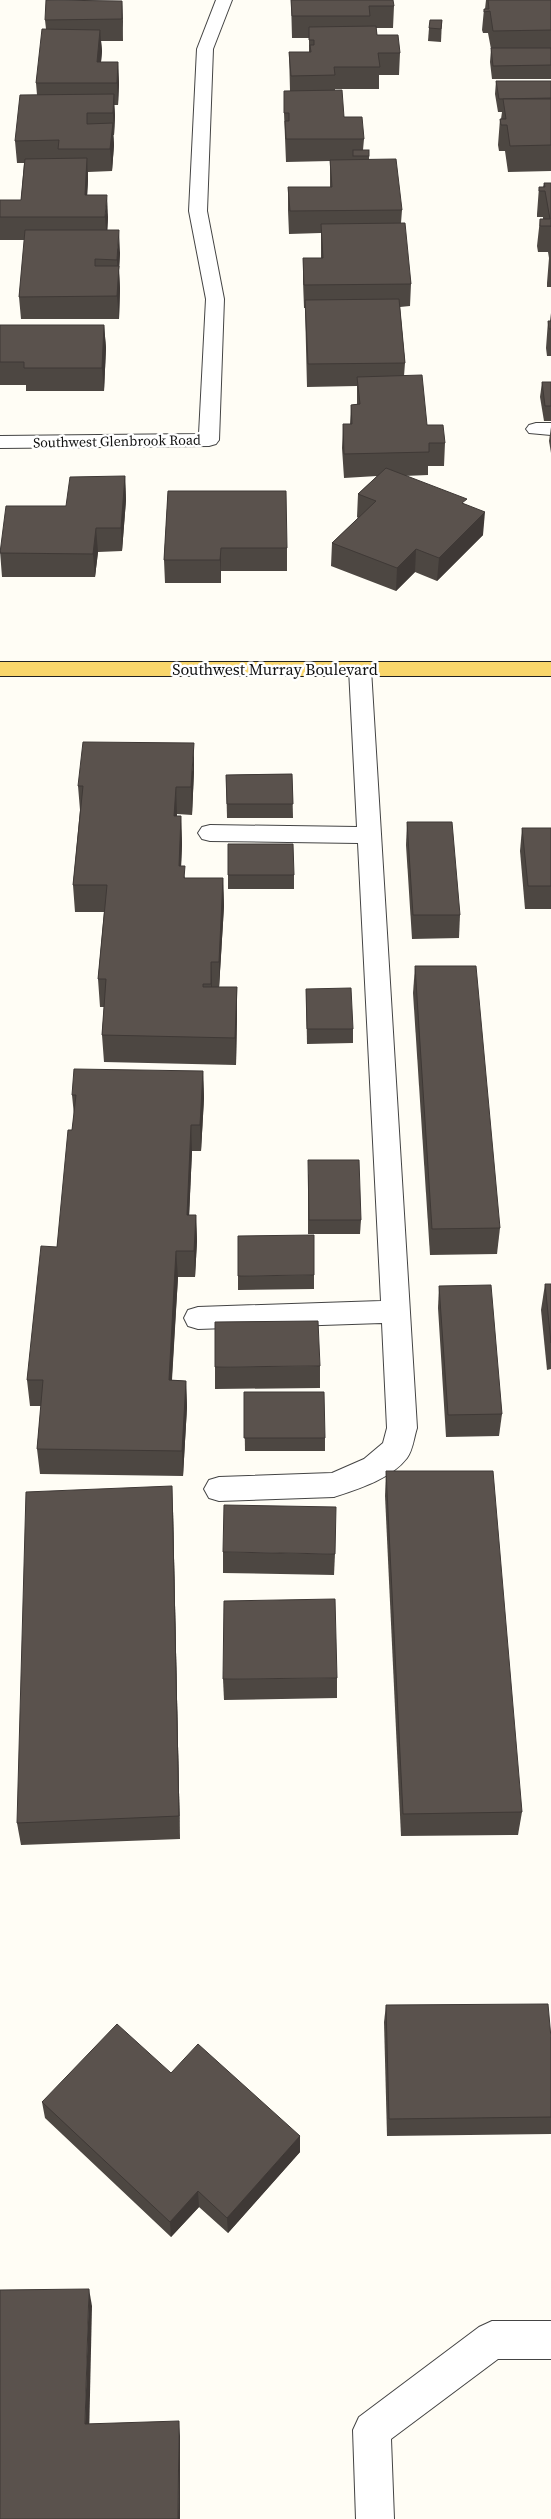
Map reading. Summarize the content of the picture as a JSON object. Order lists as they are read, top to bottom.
{
  "streets": {
    "main road": ["Southwest Murray Boulevard"],
    "street": ["Southwest Glenbrook Road"]
  }
}
